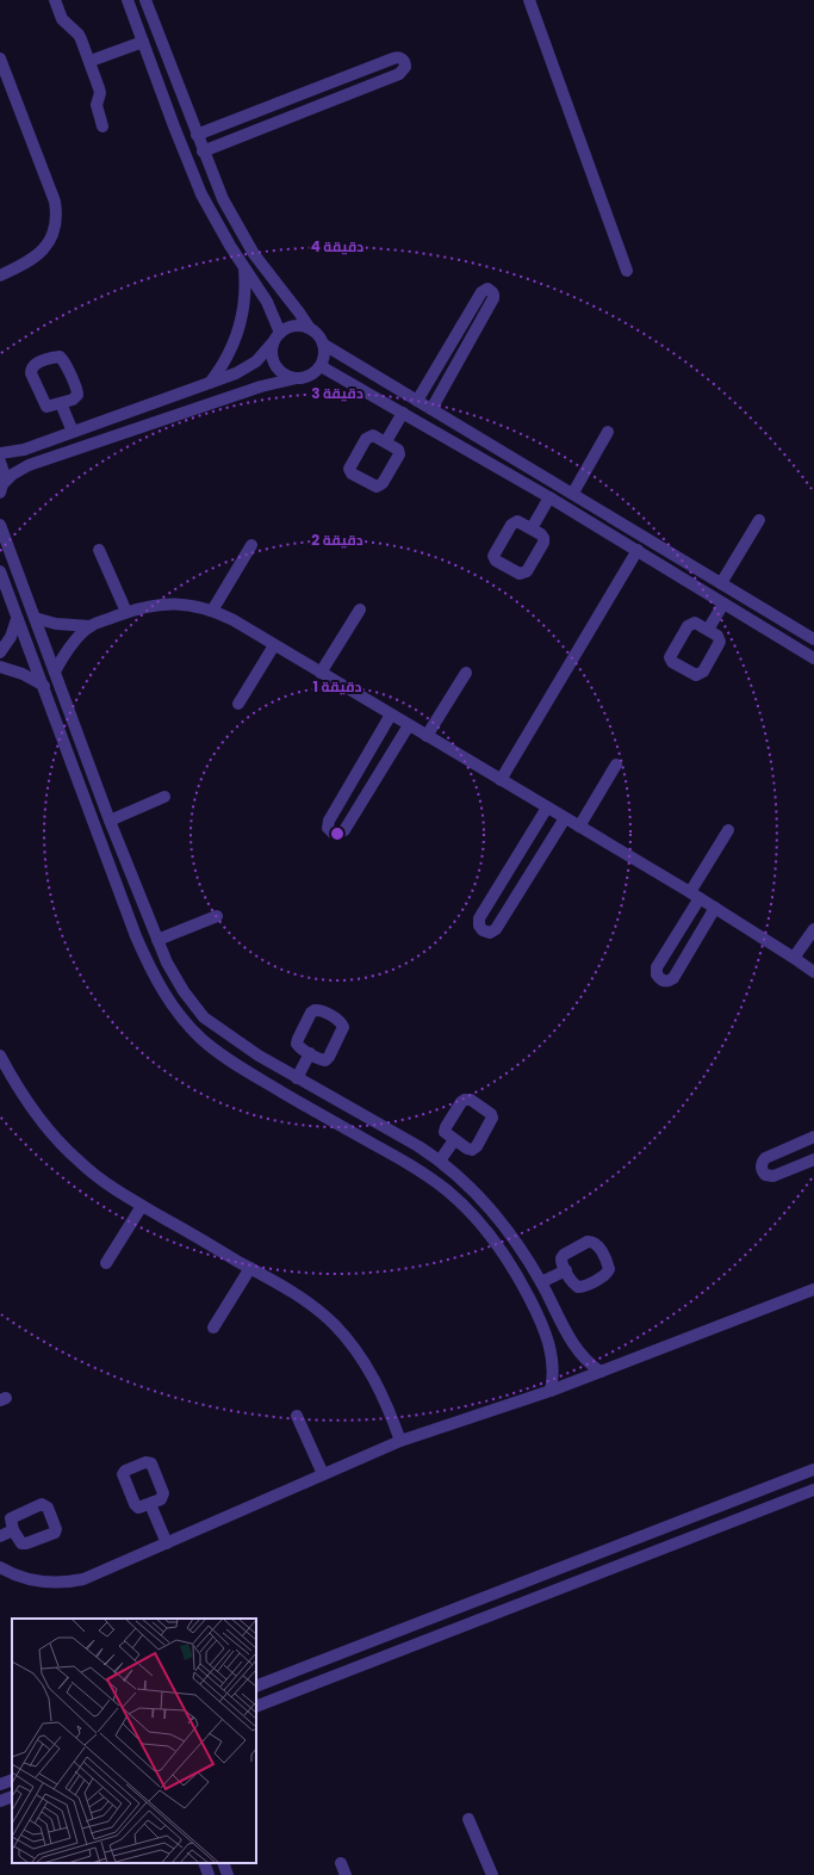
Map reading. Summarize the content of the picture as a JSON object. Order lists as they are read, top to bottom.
{
  "rings": [
    "4 دقيقة",
    "3 دقيقة",
    "2 دقيقة",
    "1 دقيقة"
  ]
}
